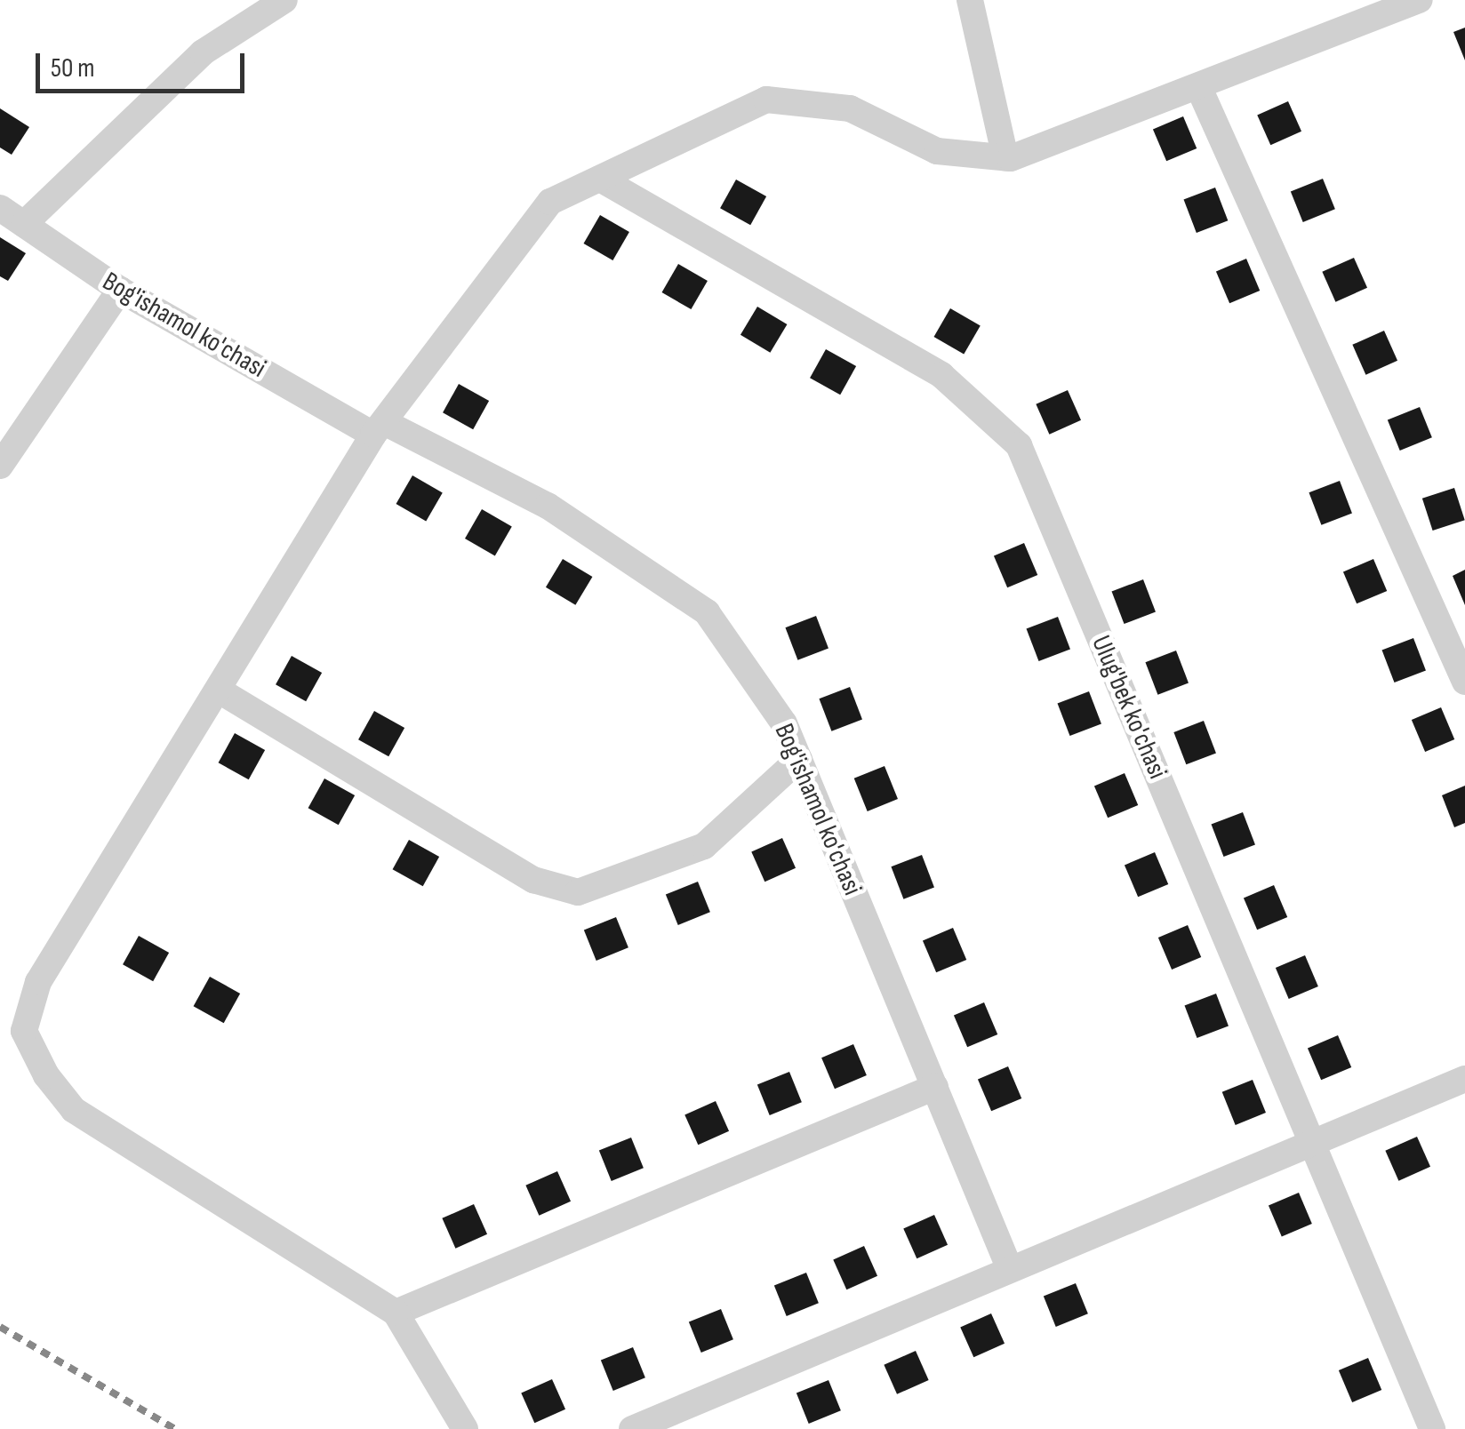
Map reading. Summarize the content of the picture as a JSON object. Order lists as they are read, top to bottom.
{
  "streets": {
    "street": ["Bog'ishamol ko'chasi", "Ulug'bek ko'chasi"]
  },
  "scale_bar": "50 m"
}
